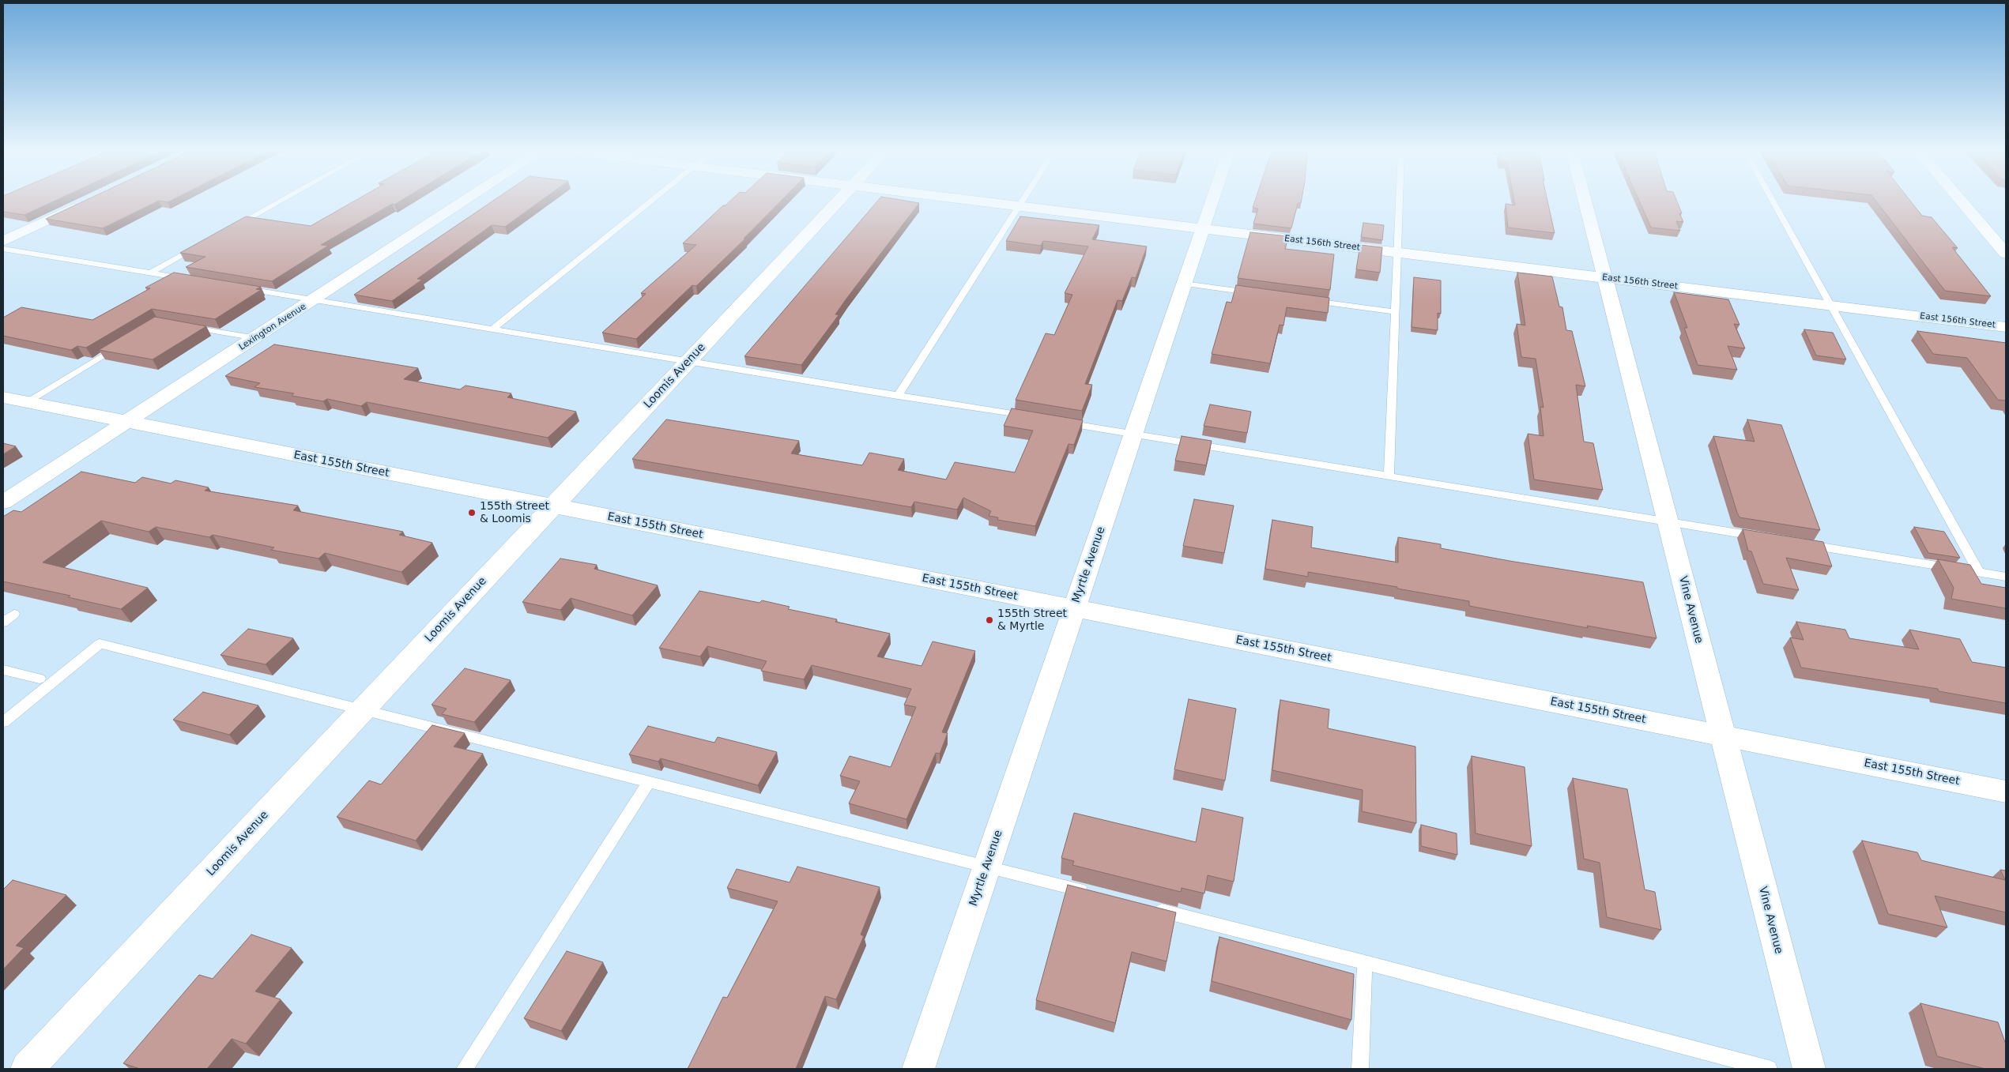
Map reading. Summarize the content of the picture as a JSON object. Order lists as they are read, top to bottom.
{
  "streets": {
    "street": [
      "East 156th Street",
      "Lexington Avenue",
      "Loomis Avenue",
      "East 155th Street",
      "Myrtle Avenue",
      "Vine Avenue"
    ]
  },
  "crossings": [
    ["East 156th Street", "Myrtle Avenue"],
    ["East 156th Street", "Vine Avenue"],
    ["Lexington Avenue", "East 155th Street"],
    ["Loomis Avenue", "East 155th Street"],
    ["East 155th Street", "Myrtle Avenue"],
    ["East 155th Street", "Vine Avenue"]
  ],
  "places": ["155th Street & Loomis", "155th Street & Myrtle"]
}
